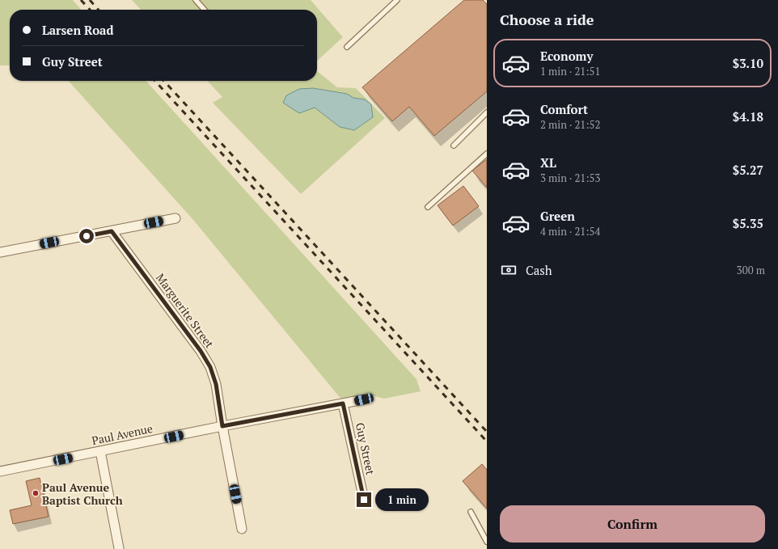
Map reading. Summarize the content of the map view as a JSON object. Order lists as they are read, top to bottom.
{
  "streets": {
    "street": ["Marguerite Street", "Paul Avenue", "Guy Street"]
  },
  "crossings": [
    ["Marguerite Street", "Paul Avenue"],
    ["Paul Avenue", "Guy Street"]
  ],
  "places": ["Paul Avenue Baptist Church"],
  "page": {
    "heading": "Choose a ride",
    "banner": ["Larsen Road", "Guy Street"],
    "list": [
      {
        "name": "Economy",
        "note": "1 min · 21:51",
        "value": "$3.10"
      },
      {
        "name": "Comfort",
        "note": "2 min · 21:52",
        "value": "$4.18"
      },
      {
        "name": "XL",
        "note": "3 min · 21:53",
        "value": "$5.27"
      },
      {
        "name": "Green",
        "note": "4 min · 21:54",
        "value": "$5.35"
      }
    ],
    "pay": ["Cash", "300 m"],
    "bubble": "1 min",
    "buttons": "Confirm"
  }
}
